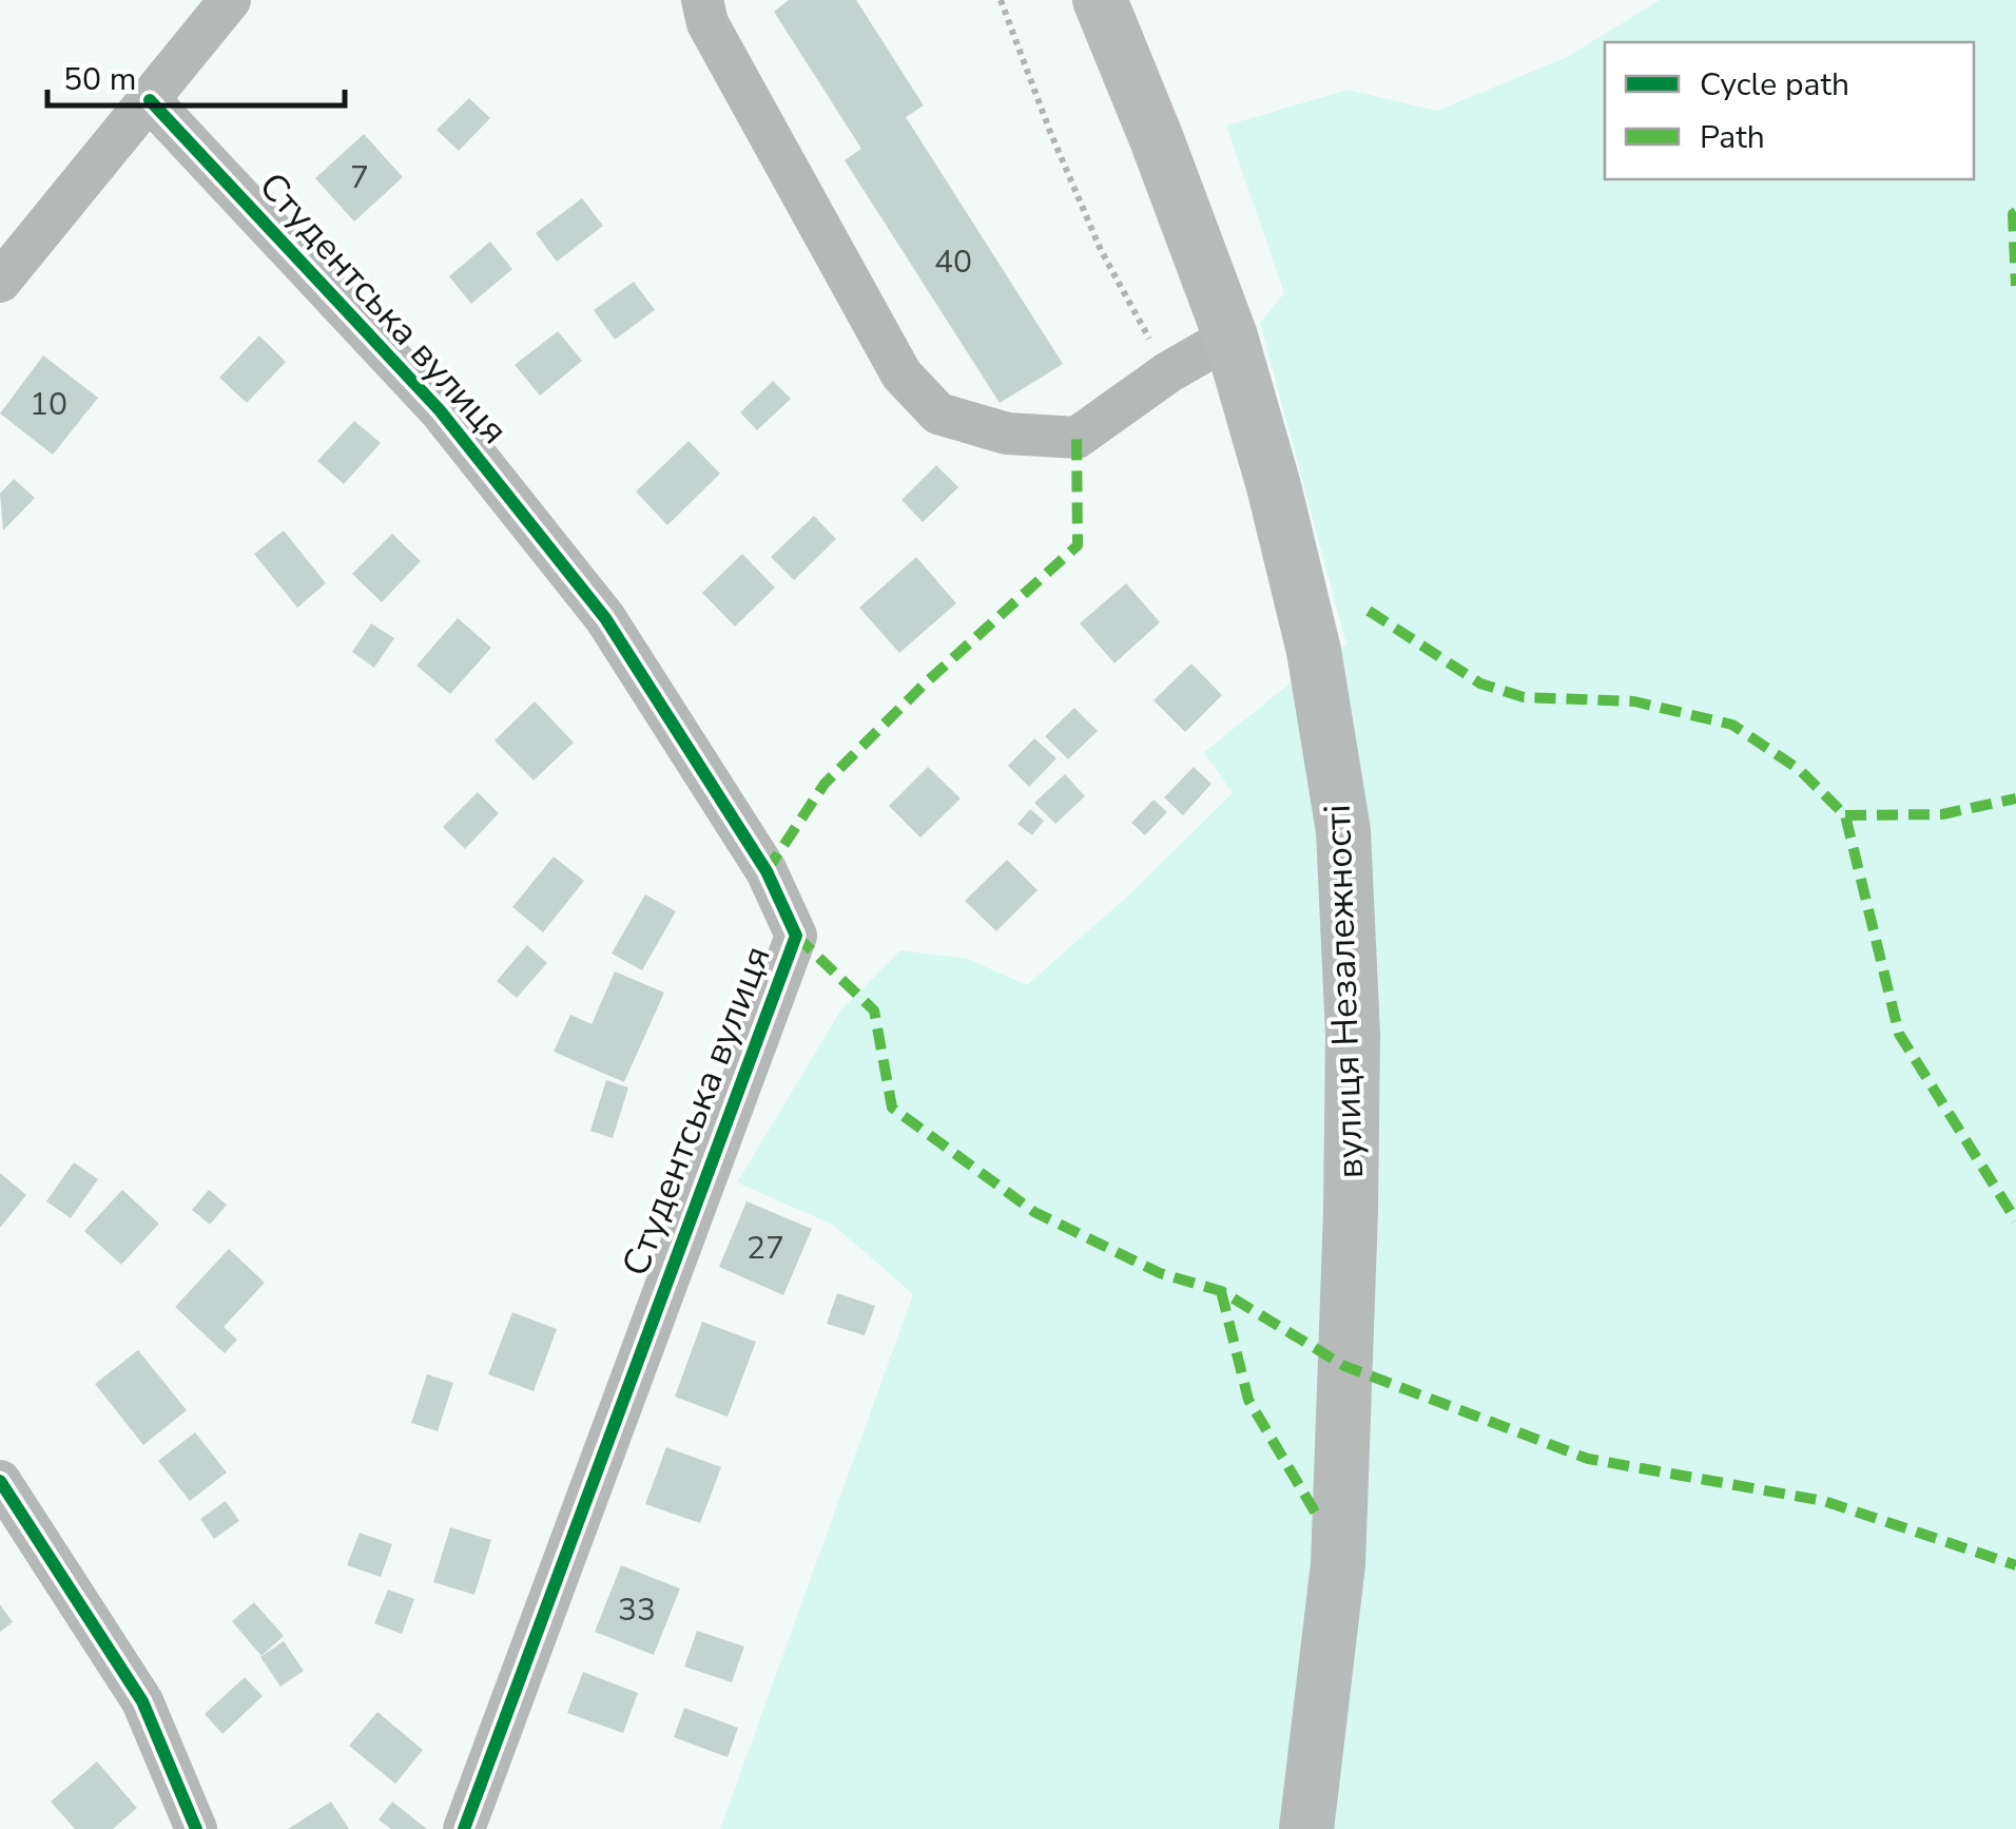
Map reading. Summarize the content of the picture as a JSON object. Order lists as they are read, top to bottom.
{
  "streets": {
    "main road": ["вулиця Незалежності"],
    "street": ["Студентська вулиця"]
  },
  "house_numbers": [
    "7",
    "40",
    "10",
    "27",
    "33"
  ],
  "legend": ["Cycle path", "Path"],
  "scale_bar": "50 m"
}
